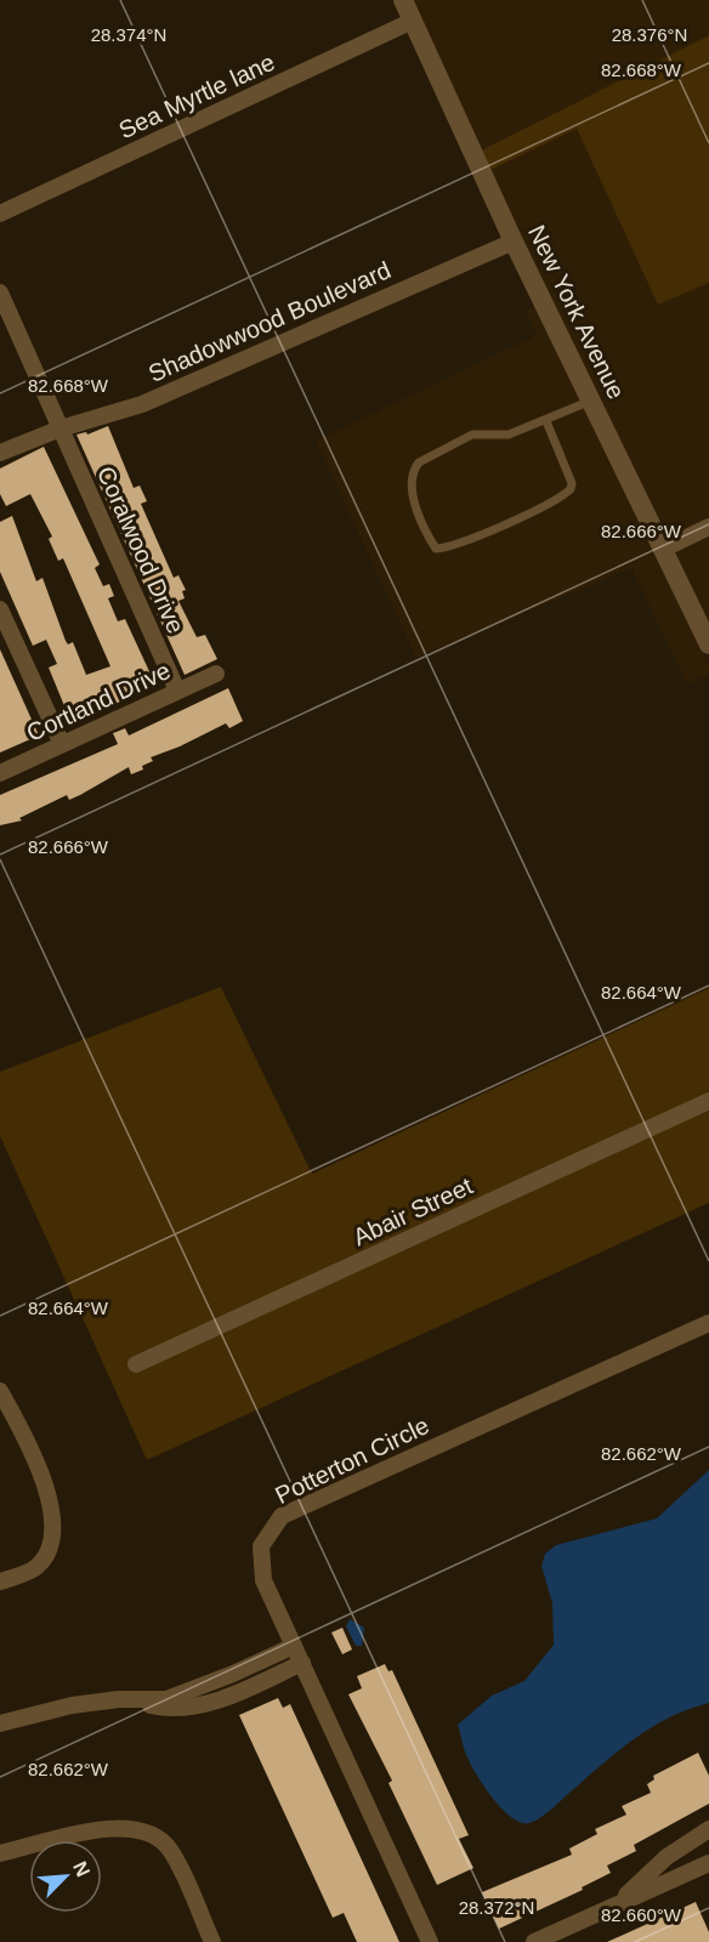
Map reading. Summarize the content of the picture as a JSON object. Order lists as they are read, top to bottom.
{
  "streets": {
    "street": [
      "Sea Myrtle lane",
      "New York Avenue",
      "Shadowwood Boulevard",
      "Coralwood Drive",
      "Cortland Drive",
      "Abair Street",
      "Potterton Circle"
    ]
  },
  "crossings": [
    ["Sea Myrtle lane", "New York Avenue"],
    ["New York Avenue", "Shadowwood Boulevard"],
    ["Shadowwood Boulevard", "Coralwood Drive"],
    ["Coralwood Drive", "Cortland Drive"]
  ],
  "north": "top right",
  "coordinates": [
    "28.374°N",
    "28.376°N",
    "82.668°W",
    "82.666°W",
    "82.664°W",
    "82.662°W",
    "28.372°N",
    "82.660°W"
  ]
}
